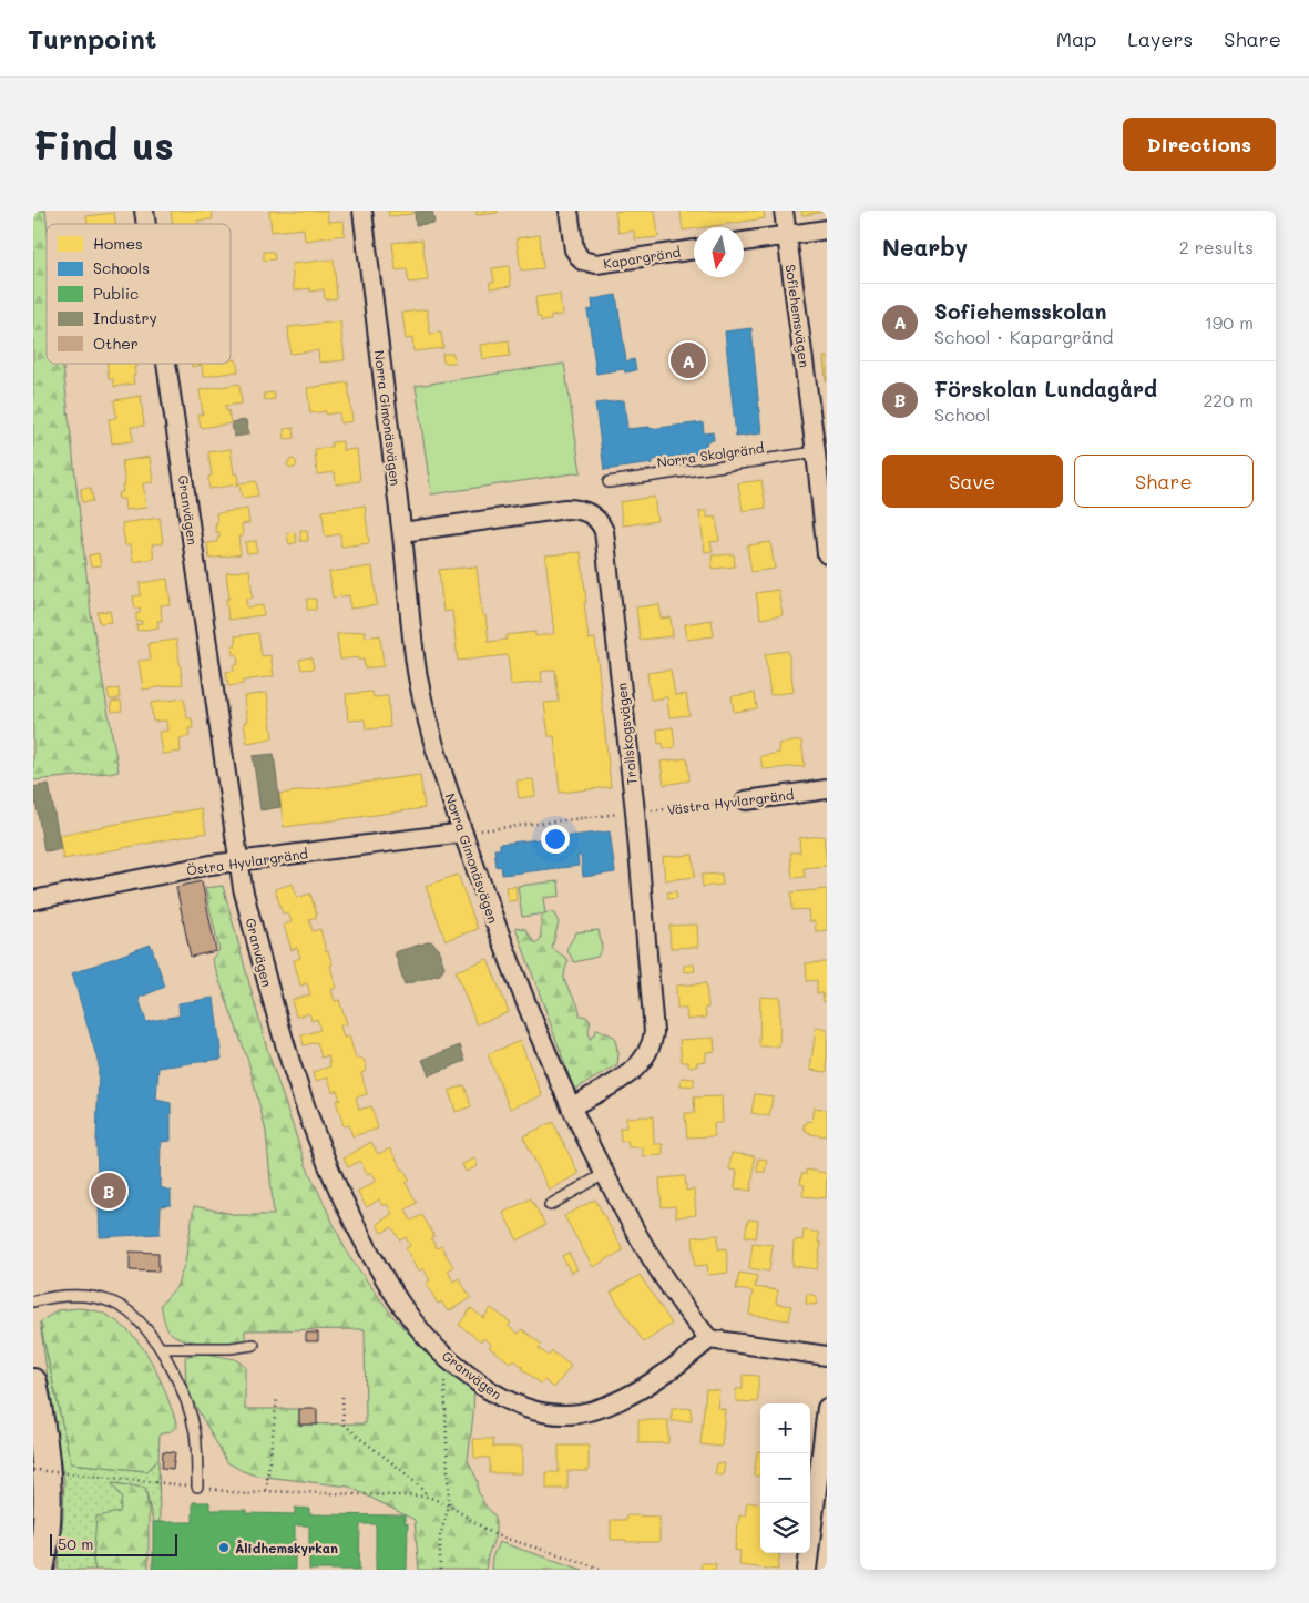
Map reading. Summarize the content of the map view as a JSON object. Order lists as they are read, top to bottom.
{
  "streets": {
    "street": [
      "Kapargränd",
      "Sofiehemsvägen",
      "Norra Gimonäsvägen",
      "Granvägen",
      "Trollskogsvägen",
      "Västra Hyvlargränd",
      "Östra Hyvlargränd"
    ],
    "lane": ["Norra Skolgränd"]
  },
  "crossings": [
    ["Sofiehemsvägen", "Norra Skolgränd"],
    ["Norra Gimonäsvägen", "Granvägen"],
    ["Norra Gimonäsvägen", "Trollskogsvägen"],
    ["Norra Gimonäsvägen", "Västra Hyvlargränd"],
    ["Norra Gimonäsvägen", "Östra Hyvlargränd"],
    ["Granvägen", "Östra Hyvlargränd"],
    ["Trollskogsvägen", "Västra Hyvlargränd"],
    ["Västra Hyvlargränd", "Östra Hyvlargränd"]
  ],
  "places": ["Ålidhemskyrkan"],
  "legend": [
    "Homes",
    "Schools",
    "Public",
    "Industry",
    "Other"
  ],
  "scale_bar": "50 m",
  "north": "bottom",
  "page": {
    "header": "Turnpoint",
    "nav": ["Map", "Layers", "Share"],
    "buttons": [
      "Directions",
      ["Save", "Share"]
    ],
    "title": "Find us",
    "heading": ["Nearby", "2 results"],
    "list": [
      {
        "mark": "A",
        "name": "Sofiehemsskolan",
        "note": "School · Kapargränd",
        "value": "190 m"
      },
      {
        "mark": "B",
        "name": "Förskolan Lundagård",
        "note": "School",
        "value": "220 m"
      }
    ],
    "pins": ["A", "B"],
    "map_buttons": ["+", "−"],
    "scale": "50 m"
  }
}
